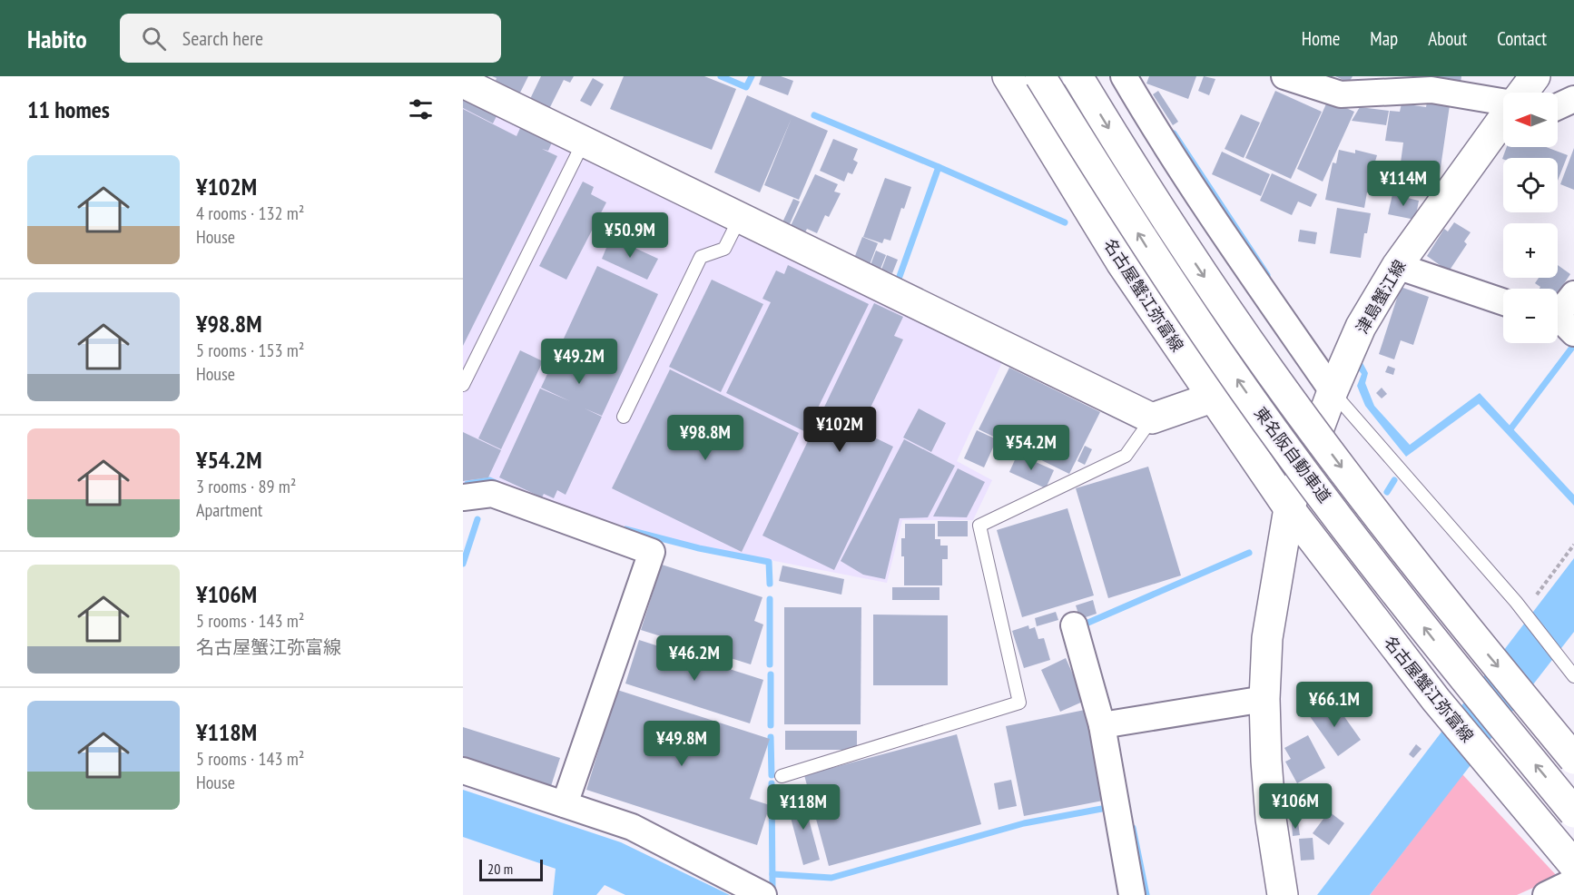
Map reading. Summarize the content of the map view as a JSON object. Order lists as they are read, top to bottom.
{
  "streets": {
    "main road": ["名古屋蟹江弥富線", "津島蟹江線", "東名阪自動車道"]
  },
  "crossings": [
    ["名古屋蟹江弥富線", "津島蟹江線"]
  ],
  "scale_bar": "20 m",
  "north": "left",
  "page": {
    "header": "Habito",
    "search": "Search here",
    "nav": [
      "Home",
      "Map",
      "About",
      "Contact"
    ],
    "heading": "11 homes",
    "map_buttons": ["+", "−"],
    "list": [
      {
        "name": "¥102M",
        "note": "4 rooms · 132 m² · House"
      },
      {
        "name": "¥98.8M",
        "note": "5 rooms · 153 m² · House"
      },
      {
        "name": "¥54.2M",
        "note": "3 rooms · 89 m² · Apartment"
      },
      {
        "name": "¥106M",
        "note": "5 rooms · 143 m² · 名古屋蟹江弥富線"
      },
      {
        "name": "¥118M",
        "note": "5 rooms · 143 m² · House"
      }
    ],
    "price": [
      "¥114M",
      "¥50.9M",
      "¥49.2M",
      "¥102M",
      "¥98.8M",
      "¥54.2M",
      "¥46.2M",
      "¥66.1M",
      "¥49.8M",
      "¥106M",
      "¥118M"
    ],
    "scale": "20 m"
  }
}
